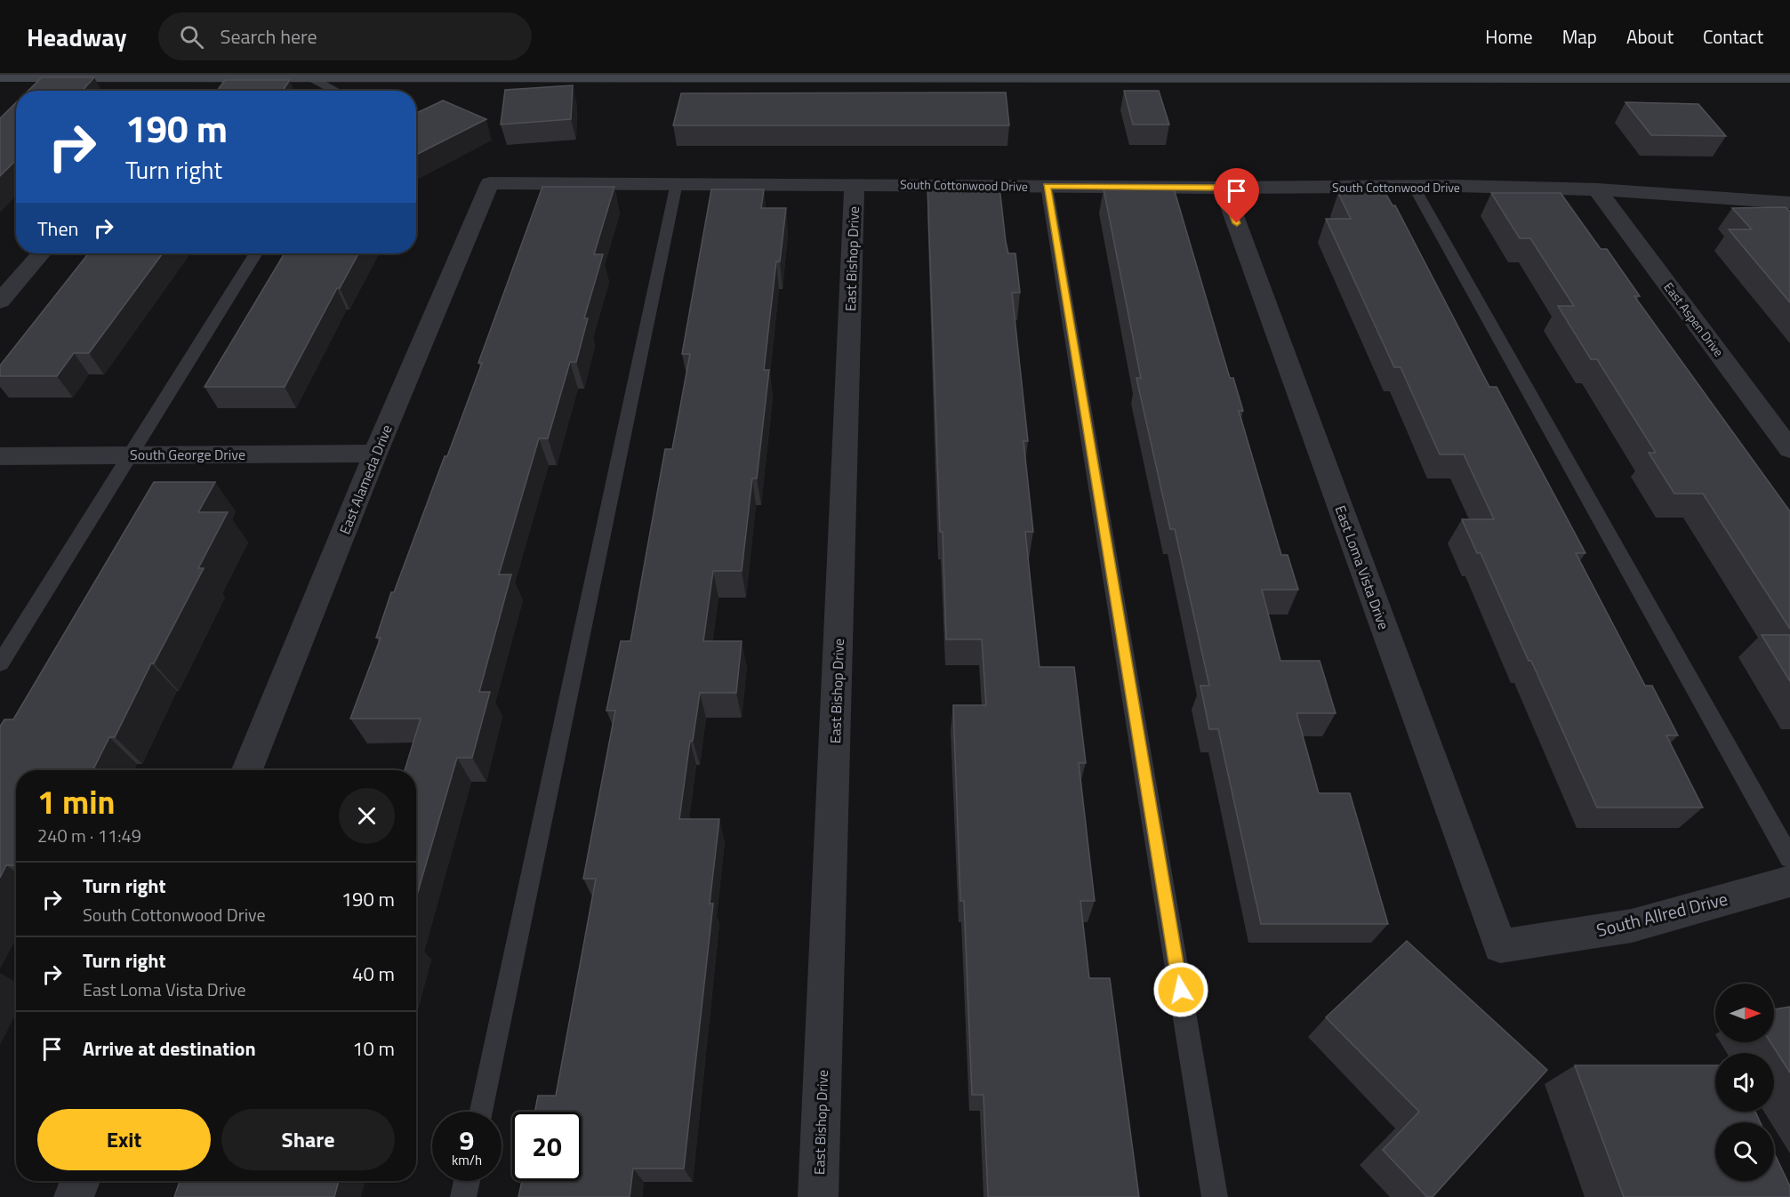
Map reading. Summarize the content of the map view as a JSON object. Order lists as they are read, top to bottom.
{
  "streets": {
    "street": [
      "South Cottonwood Drive",
      "East Bishop Drive",
      "East Aspen Drive",
      "South George Drive",
      "East Alameda Drive",
      "East Loma Vista Drive",
      "South Allred Drive"
    ]
  },
  "crossings": [
    ["South Cottonwood Drive", "East Bishop Drive"],
    ["South Cottonwood Drive", "East Aspen Drive"],
    ["South Cottonwood Drive", "East Alameda Drive"],
    ["South Cottonwood Drive", "East Loma Vista Drive"],
    ["South George Drive", "East Alameda Drive"],
    ["East Loma Vista Drive", "South Allred Drive"]
  ],
  "north": "right",
  "page": {
    "header": "Headway",
    "search": "Search here",
    "nav": [
      "Home",
      "Map",
      "About",
      "Contact"
    ],
    "turn": ["190 m", "Turn right"],
    "then": "Then",
    "heading": ["1 min", "240 m · 11:49"],
    "list": [
      {
        "name": "Turn right",
        "note": "South Cottonwood Drive",
        "value": "190 m"
      },
      {
        "name": "Turn right",
        "note": "East Loma Vista Drive",
        "value": "40 m"
      },
      {
        "name": "Arrive at destination",
        "value": "10 m"
      }
    ],
    "buttons": ["Exit", "Share"],
    "speed": "9 km/h",
    "limit": "20"
  }
}
